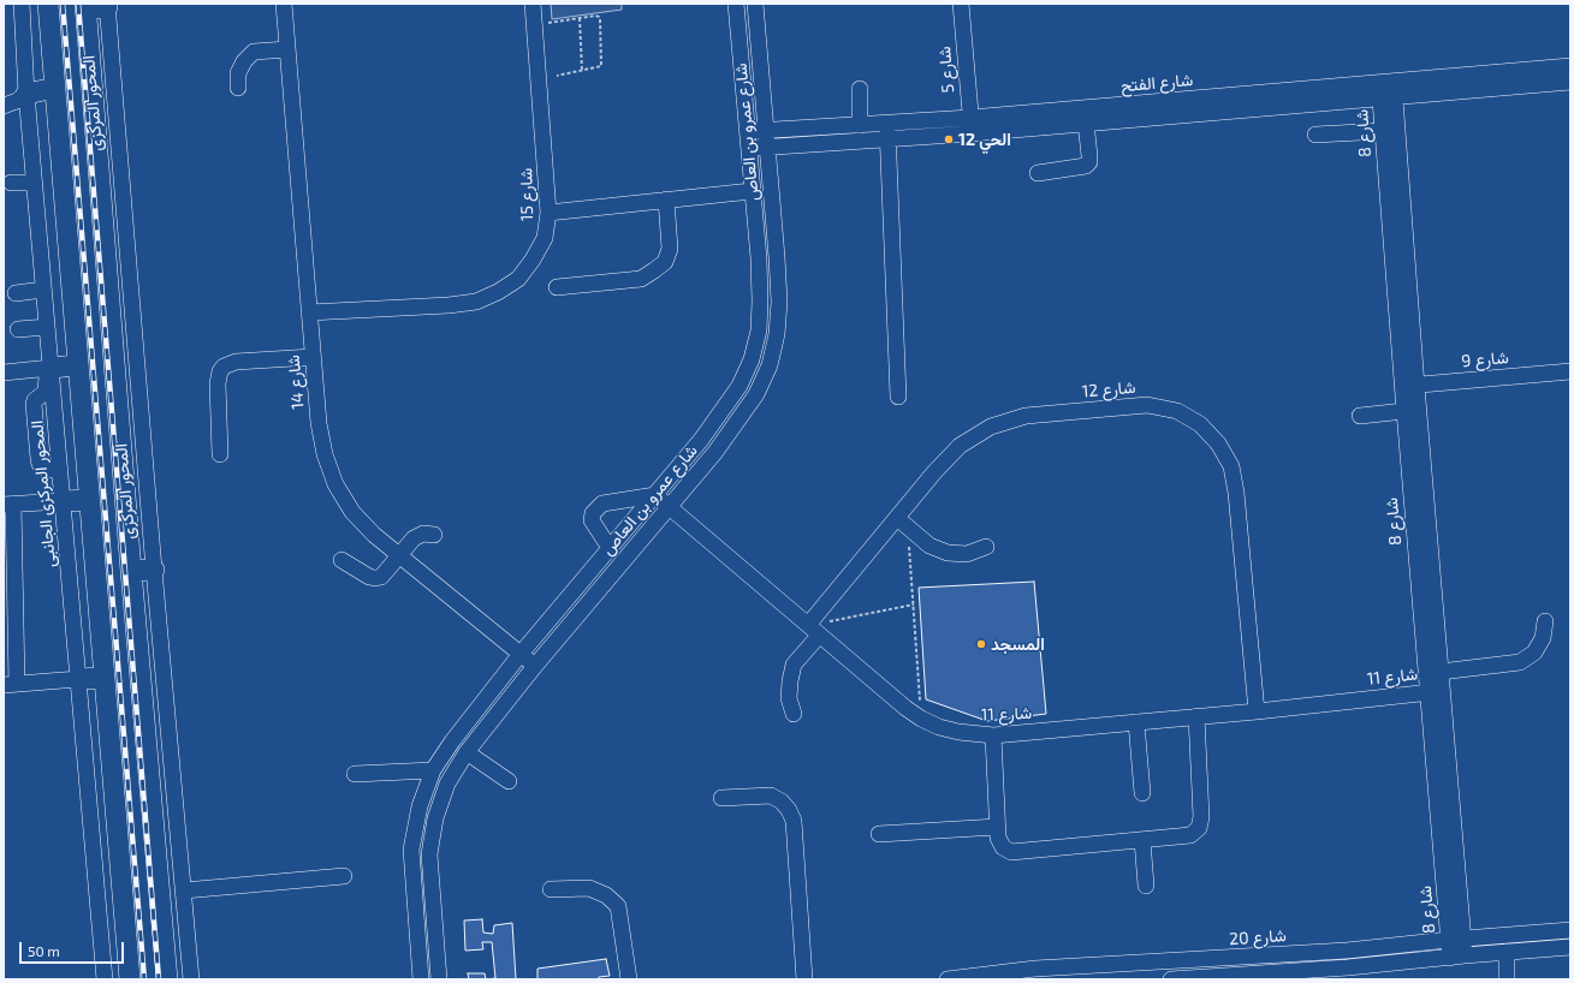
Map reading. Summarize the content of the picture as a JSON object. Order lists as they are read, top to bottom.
{
  "streets": {
    "main road": ["المحور المركزى"],
    "street": [
      "شارع 5",
      "شارع الفتح",
      "شارع عمرو بن العاص",
      "شارع 8",
      "شارع 15",
      "شارع 9",
      "شارع 14",
      "شارع 12",
      "المحور المركزى الجانبى",
      "شارع 11",
      "شارع 20"
    ]
  },
  "crossings": [
    ["شارع 5", "شارع الفتح"],
    ["شارع الفتح", "شارع عمرو بن العاص"],
    ["شارع الفتح", "شارع 8"],
    ["شارع عمرو بن العاص", "شارع 14"],
    ["شارع عمرو بن العاص", "شارع 11"],
    ["شارع 8", "شارع 9"],
    ["شارع 8", "شارع 11"],
    ["شارع 8", "شارع 20"],
    ["شارع 15", "شارع 14"],
    ["شارع 12", "شارع 11"]
  ],
  "places": ["الحي 12", "المسجد"],
  "scale_bar": "50 m"
}
